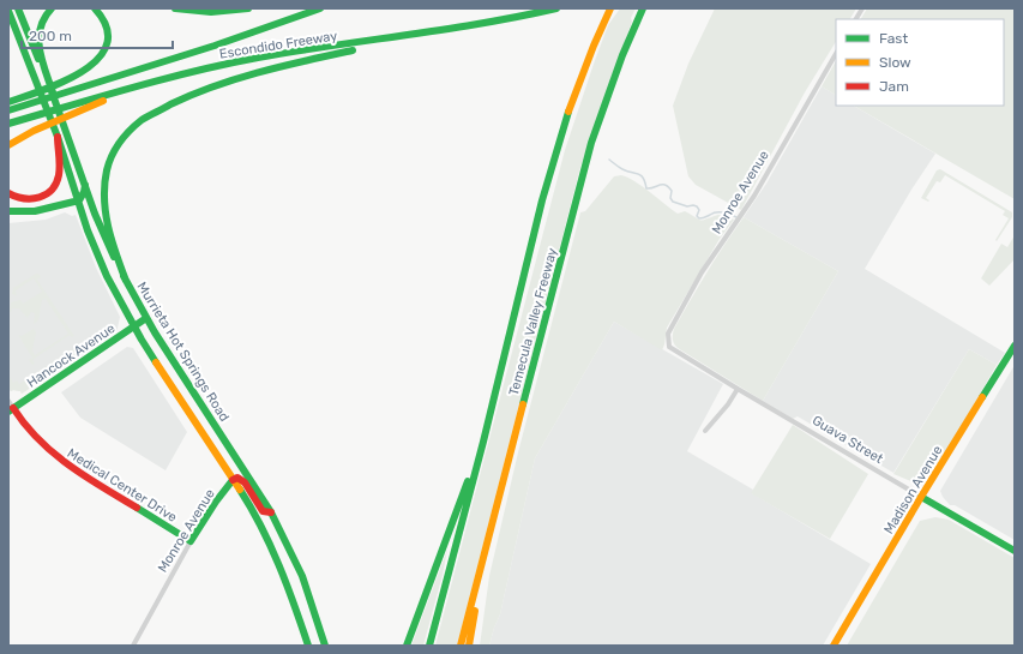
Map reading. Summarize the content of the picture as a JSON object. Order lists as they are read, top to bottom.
{
  "streets": {
    "main road": [
      "Escondido Freeway",
      "Monroe Avenue",
      "Temecula Valley Freeway",
      "Murrieta Hot Springs Road",
      "Hancock Avenue",
      "Guava Street",
      "Medical Center Drive",
      "Madison Avenue"
    ]
  },
  "crossings": [
    ["Monroe Avenue", "Murrieta Hot Springs Road"],
    ["Monroe Avenue", "Guava Street"],
    ["Monroe Avenue", "Medical Center Drive"],
    ["Murrieta Hot Springs Road", "Hancock Avenue"],
    ["Hancock Avenue", "Medical Center Drive"],
    ["Guava Street", "Madison Avenue"]
  ],
  "legend": ["Fast", "Slow", "Jam"],
  "scale_bar": "200 m"
}
